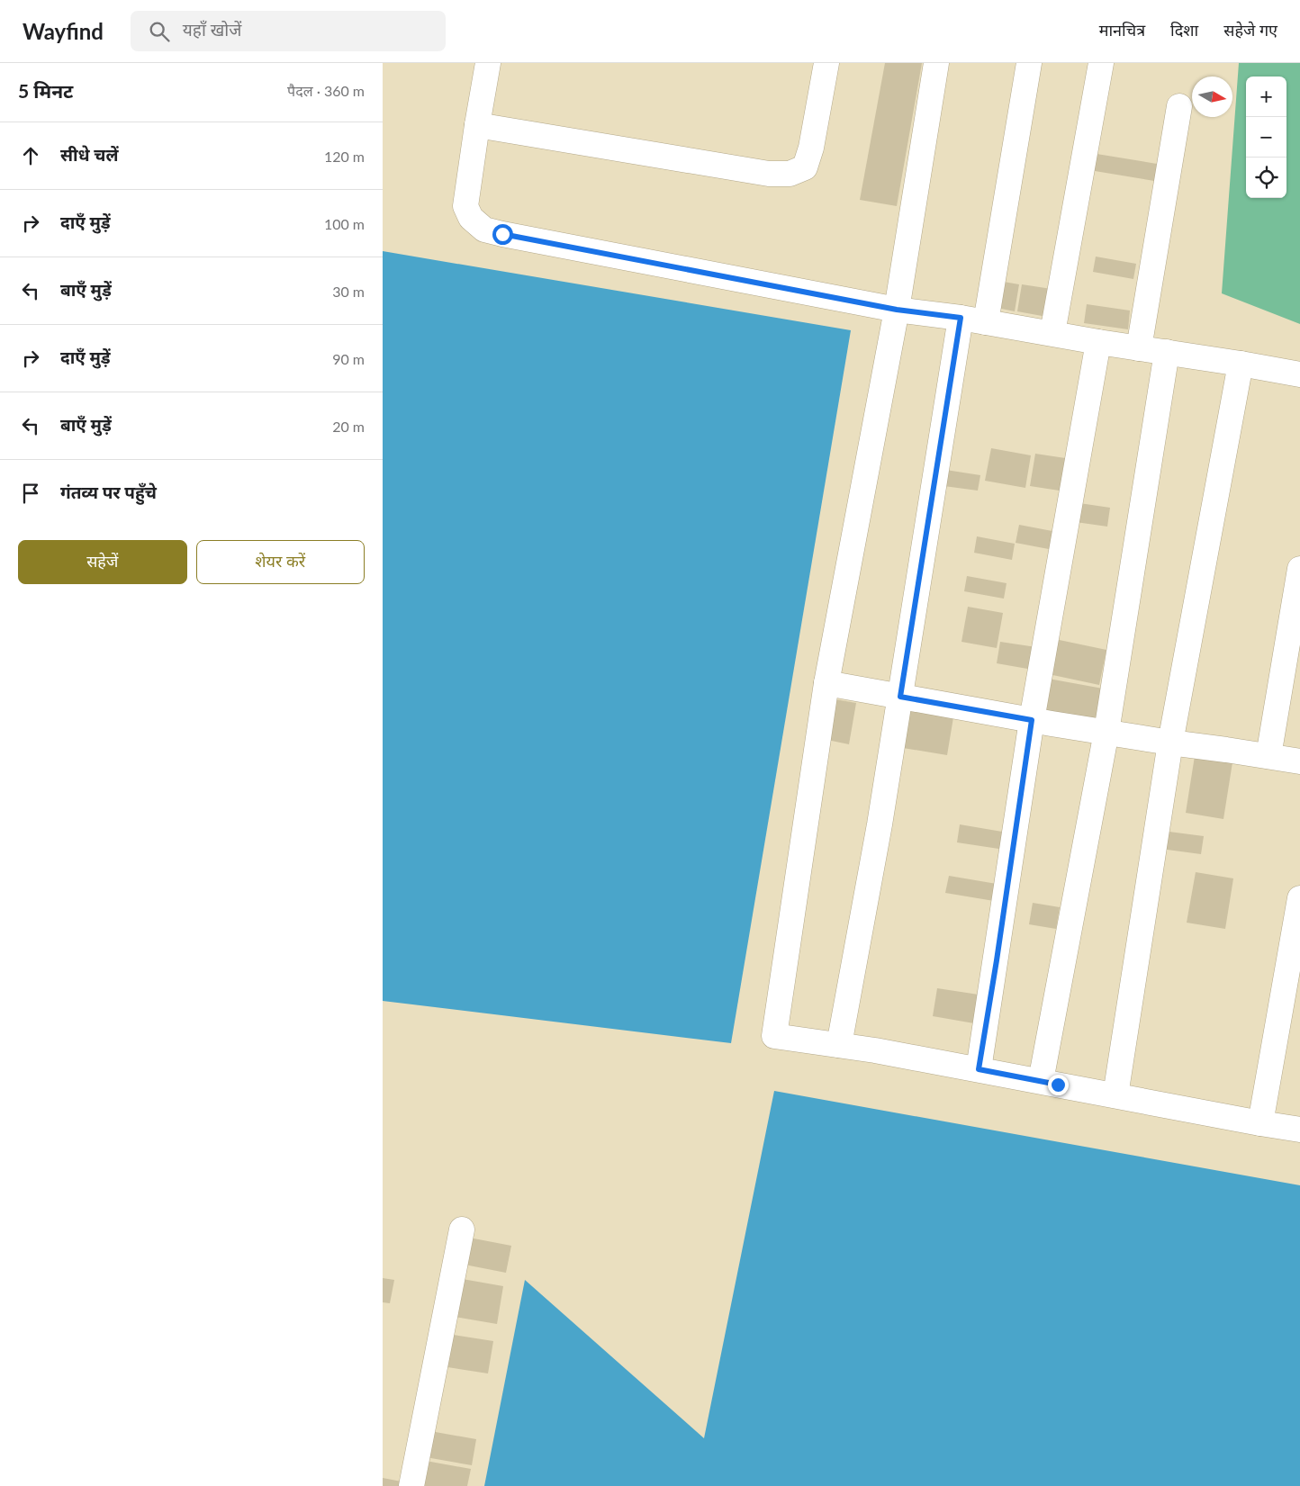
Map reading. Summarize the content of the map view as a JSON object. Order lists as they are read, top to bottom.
{
  "north": "right",
  "page": {
    "header": "Wayfind",
    "search": "यहाँ खोजें",
    "nav": ["मानचित्र", "दिशा", "सहेजे गए"],
    "heading": ["5 मिनट", "पैदल · 360 m"],
    "map_buttons": ["+", "−"],
    "list": [
      ["सीधे चलें", "120 m"],
      ["दाएँ मुड़ें", "100 m"],
      ["बाएँ मुड़ें", "30 m"],
      ["दाएँ मुड़ें", "90 m"],
      ["बाएँ मुड़ें", "20 m"],
      "गंतव्य पर पहुँचे"
    ],
    "buttons": ["सहेजें", "शेयर करें"]
  }
}
